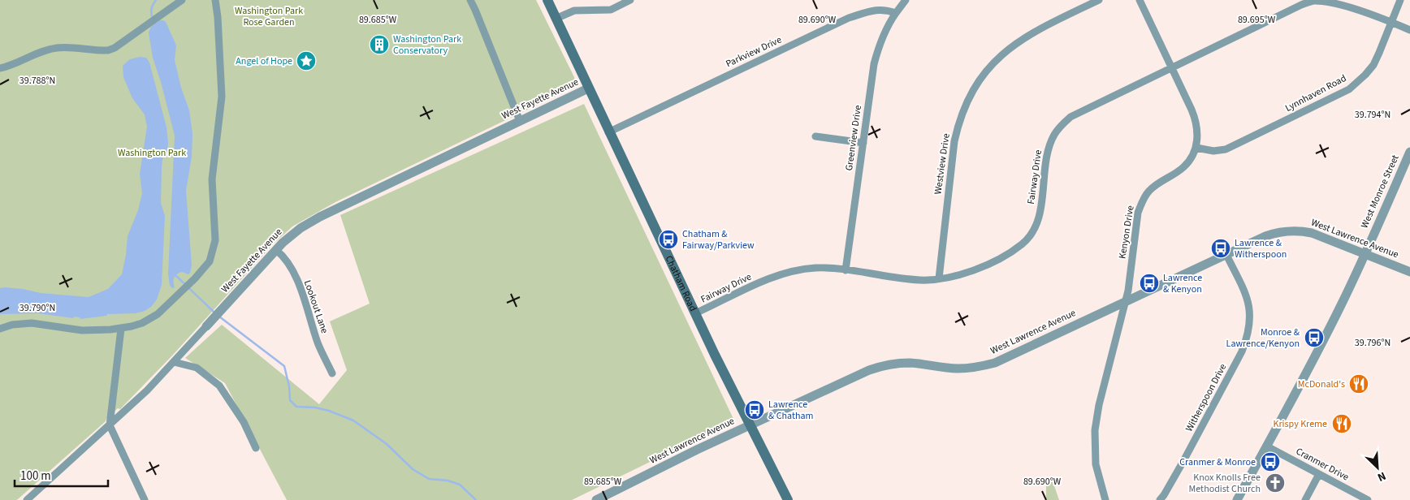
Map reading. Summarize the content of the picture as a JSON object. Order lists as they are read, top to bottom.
{
  "streets": {
    "main road": ["Chatham Road"],
    "street": [
      "Parkview Drive",
      "Lynnhaven Road",
      "West Fayette Avenue",
      "Greenview Drive",
      "Westview Drive",
      "Fairway Drive",
      "West Monroe Street",
      "Kenyon Drive",
      "West Lawrence Avenue",
      "Lookout Lane",
      "Witherspoon Drive",
      "Cranmer Drive"
    ]
  },
  "crossings": [
    ["Parkview Drive", "Greenview Drive"],
    ["Parkview Drive", "Chatham Road"],
    ["Lynnhaven Road", "Fairway Drive"],
    ["Lynnhaven Road", "Kenyon Drive"],
    ["West Fayette Avenue", "Chatham Road"],
    ["West Fayette Avenue", "Lookout Lane"],
    ["Greenview Drive", "Fairway Drive"],
    ["Westview Drive", "Fairway Drive"],
    ["Fairway Drive", "Chatham Road"],
    ["West Monroe Street", "West Lawrence Avenue"],
    ["West Monroe Street", "Cranmer Drive"],
    ["Kenyon Drive", "West Lawrence Avenue"],
    ["West Lawrence Avenue", "Chatham Road"],
    ["West Lawrence Avenue", "Witherspoon Drive"]
  ],
  "parks": ["Washington Park Rose Garden", "Washington Park"],
  "places": {
    "building": ["Washington Park Conservatory"],
    "place": ["Angel of Hope"],
    "bus stop": [
      "Chatham & Fairway/Parkview",
      "Lawrence & Witherspoon",
      "Lawrence & Kenyon",
      "Monroe & Lawrence/Kenyon",
      "Lawrence & Chatham",
      "Cranmer & Monroe"
    ],
    "restaurant": ["McDonald's", "Krispy Kreme"],
    "church": ["Knox Knolls Free Methodist Church"]
  },
  "scale_bar": "100 m",
  "north": "bottom right",
  "coordinates": [
    "89.685°W",
    "89.690°W",
    "89.695°W",
    "39.788°N",
    "39.794°N",
    "39.790°N",
    "39.796°N"
  ]
}
